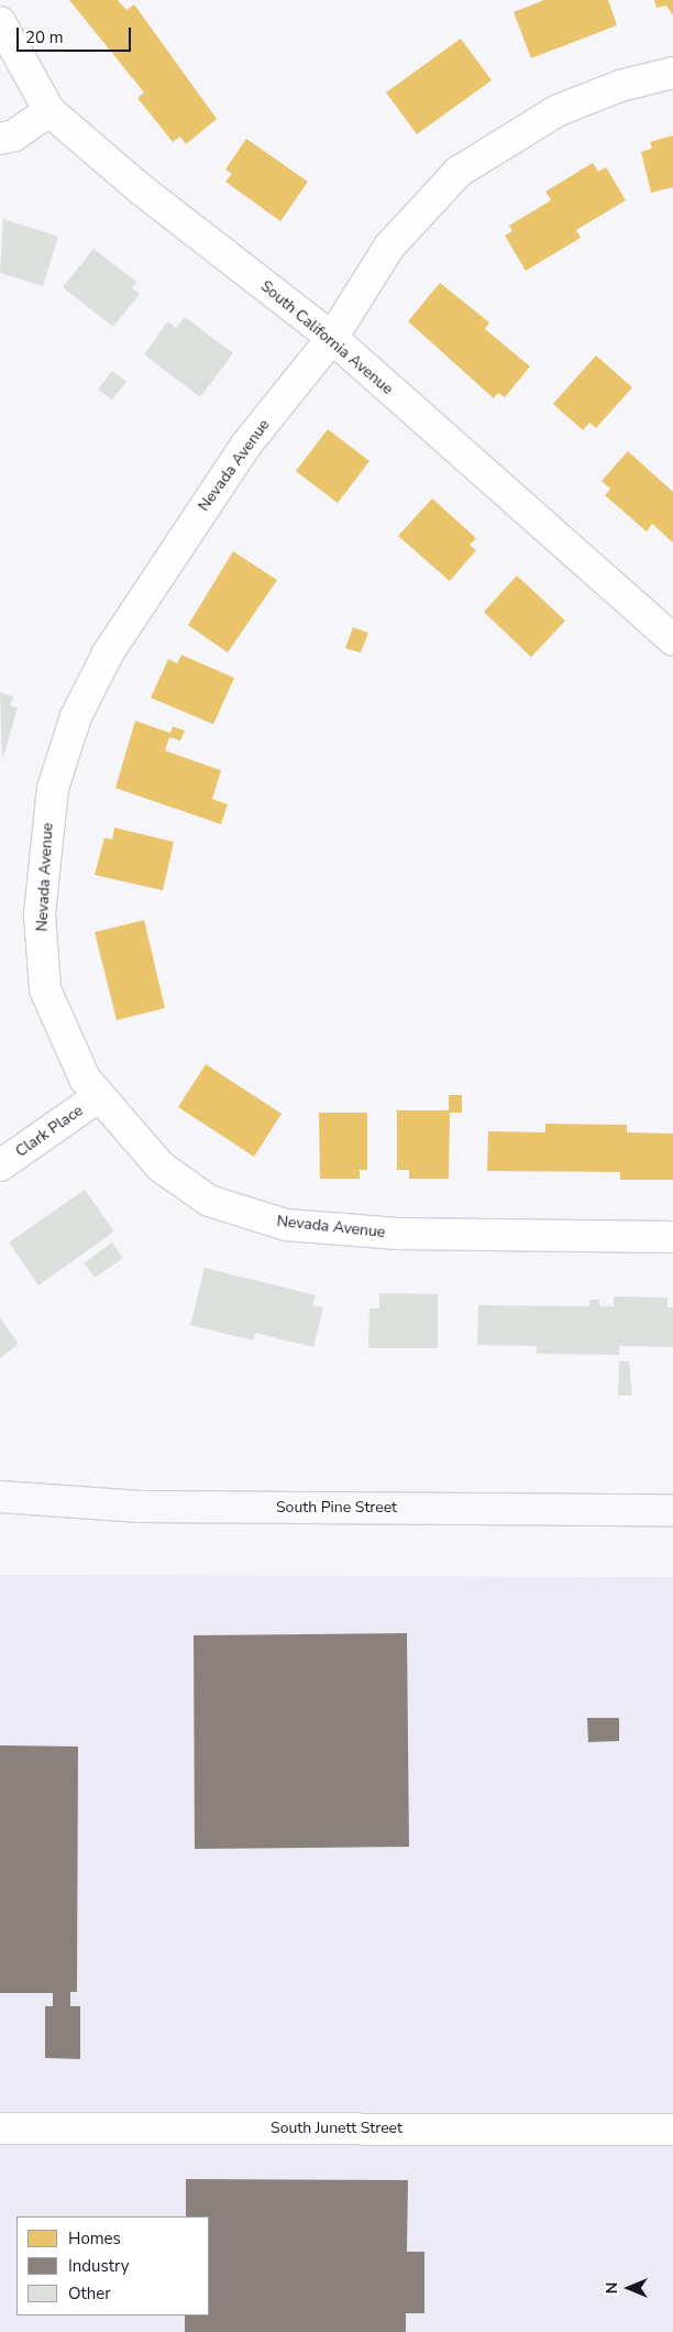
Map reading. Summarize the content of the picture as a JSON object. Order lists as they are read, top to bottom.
{
  "streets": {
    "main road": ["South Pine Street"],
    "street": [
      "South California Avenue",
      "Nevada Avenue",
      "Clark Place",
      "South Junett Street"
    ]
  },
  "crossings": [
    ["South California Avenue", "Nevada Avenue"],
    ["Nevada Avenue", "Clark Place"]
  ],
  "legend": ["Homes", "Industry", "Other"],
  "scale_bar": "20 m",
  "north": "left"
}
